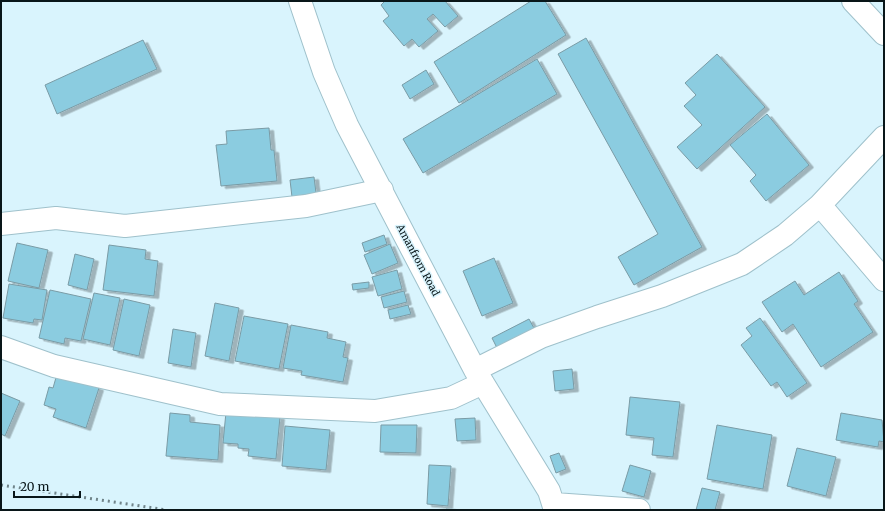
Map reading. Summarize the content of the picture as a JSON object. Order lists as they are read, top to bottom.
{
  "streets": {
    "street": ["Amanfrom Road"]
  },
  "scale_bar": "20 m"
}
